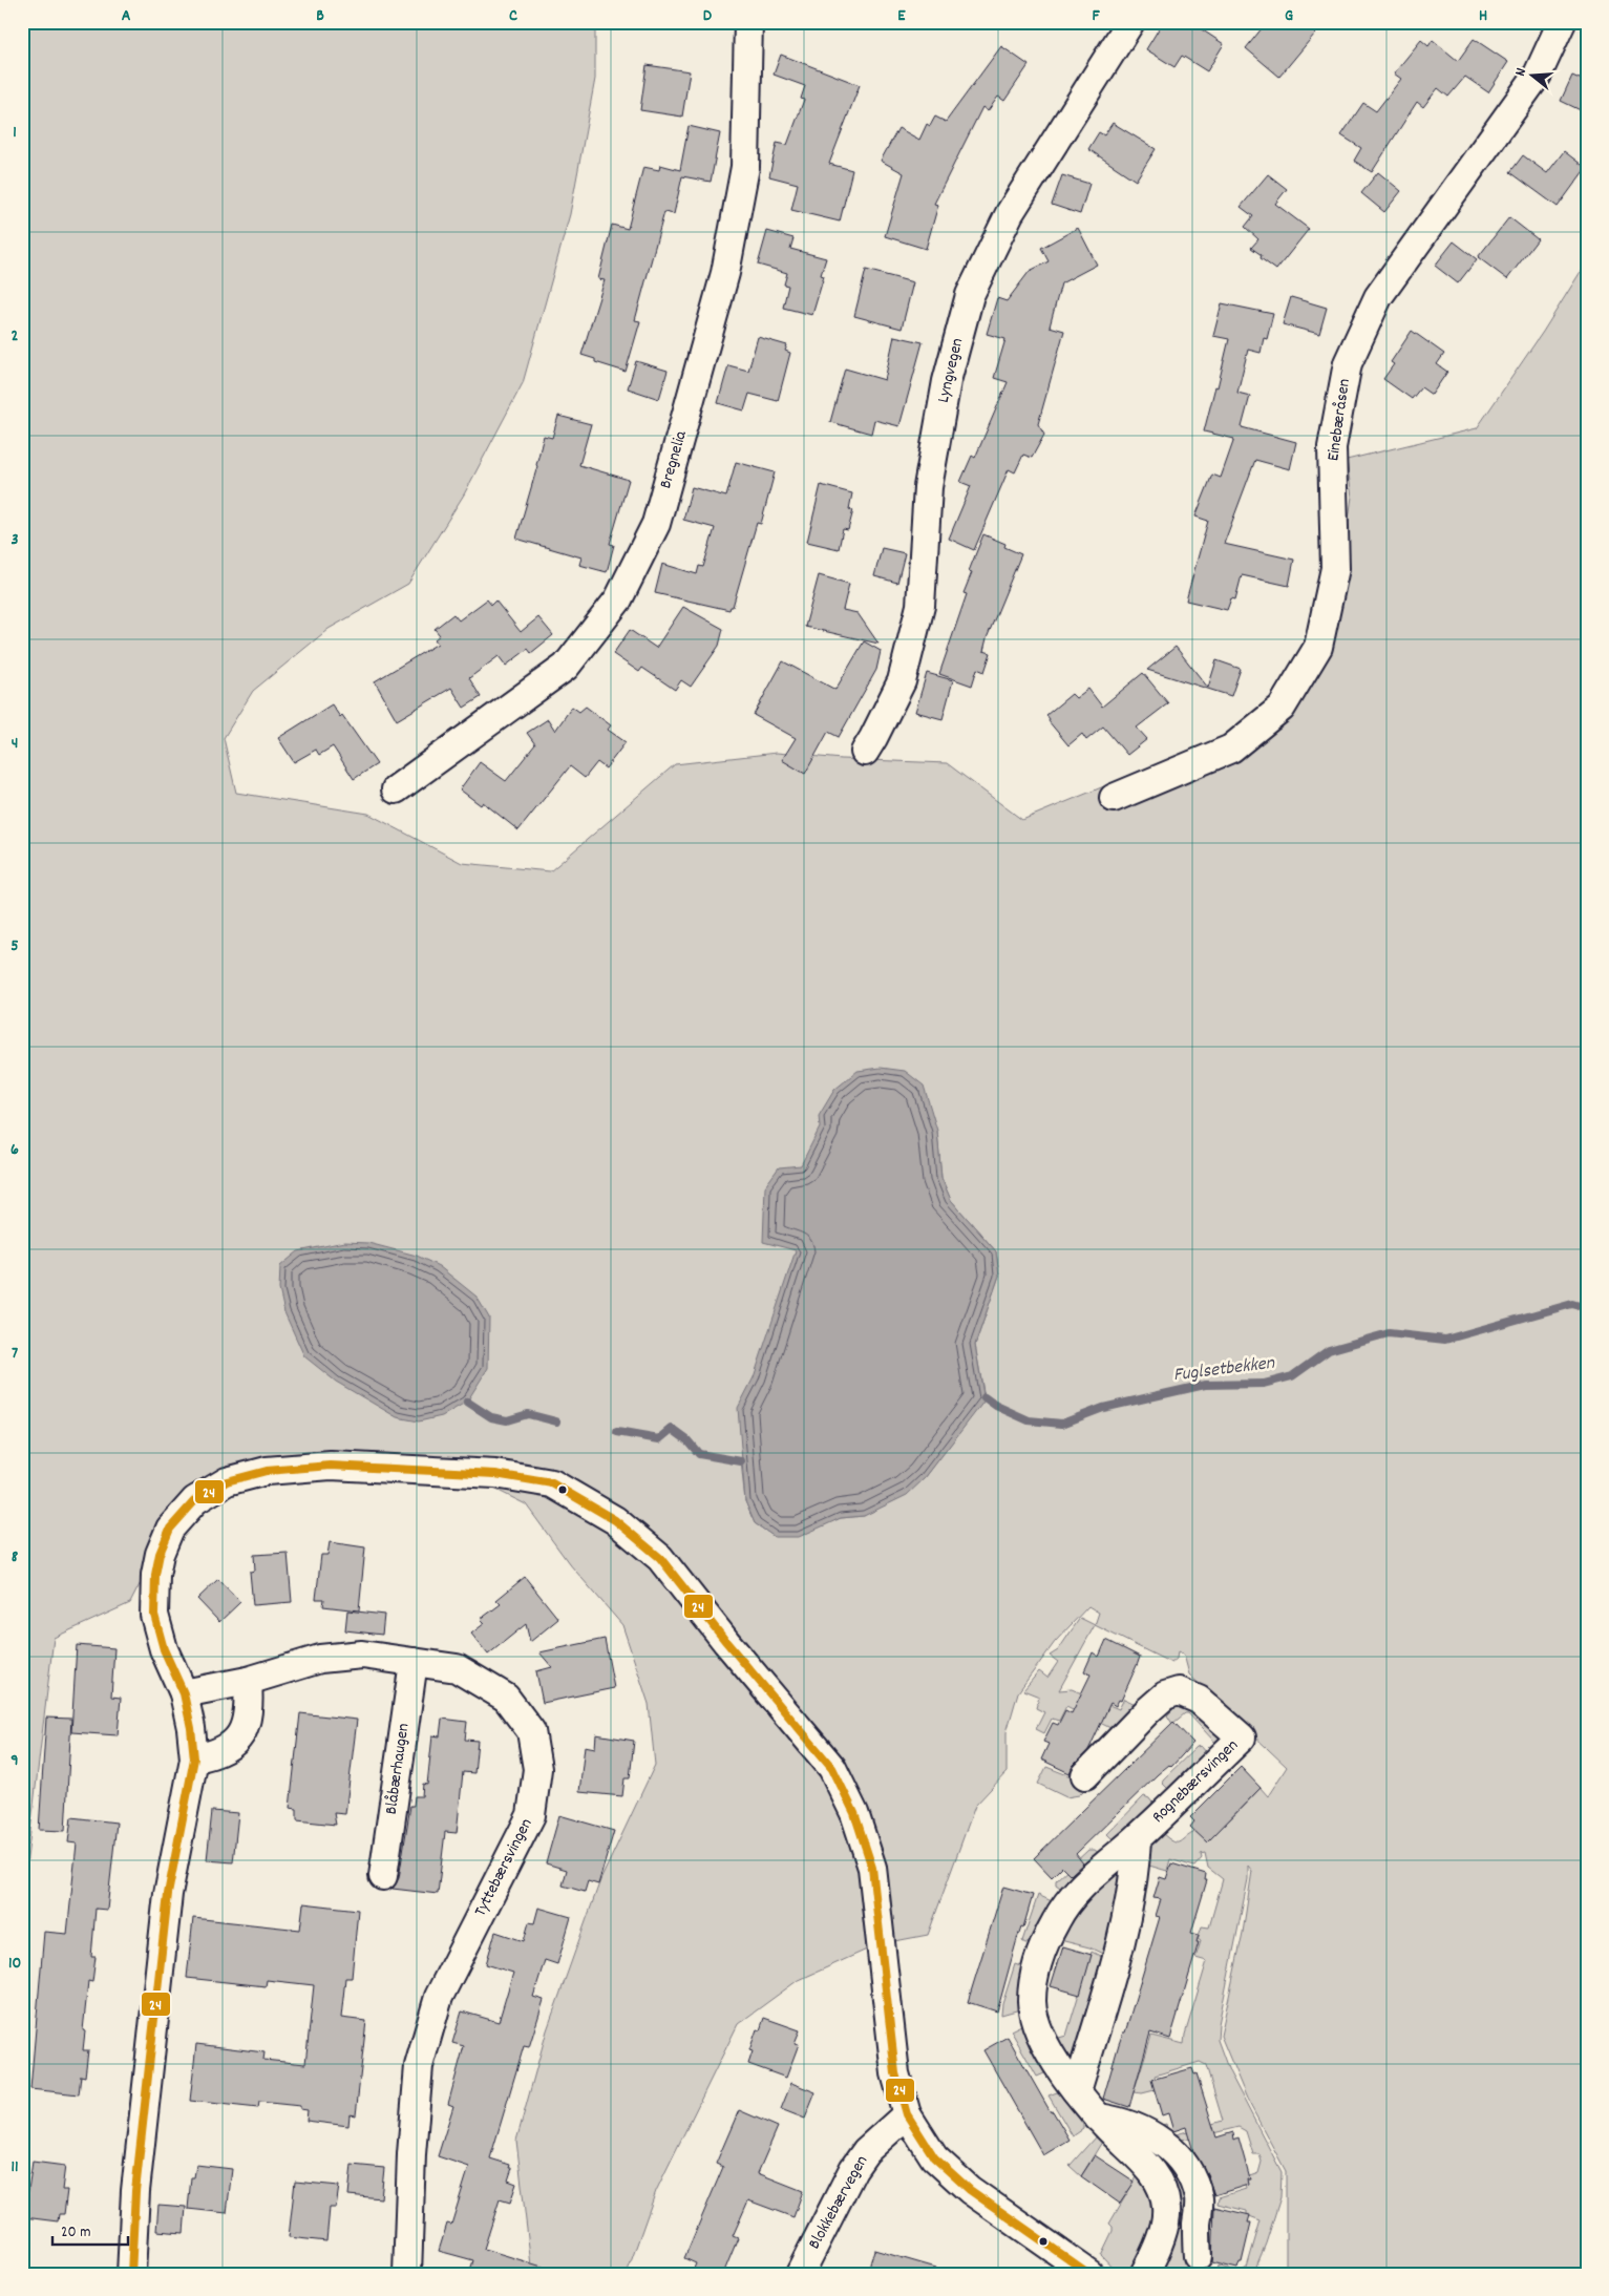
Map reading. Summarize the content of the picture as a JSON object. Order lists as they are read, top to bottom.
{
  "streets": {
    "street": [
      "Lyngvegen",
      "Einebæråsen",
      "Bregnelia",
      "Blåbærhaugen",
      "Rognebærsvingen",
      "Tyttebærsvingen",
      "Blokkebærvegen"
    ]
  },
  "crossings": [
    ["Blåbærhaugen", "Tyttebærsvingen"]
  ],
  "water": ["Fuglsetbekken"],
  "lines": ["transit line 24"],
  "scale_bar": "20 m",
  "north": "left",
  "grid": {
    "columns": [
      "A",
      "B",
      "C",
      "D",
      "E",
      "F",
      "G",
      "H"
    ],
    "rows": [
      "1",
      "2",
      "3",
      "4",
      "5",
      "6",
      "7",
      "8",
      "9",
      "10",
      "11"
    ]
  }
}
